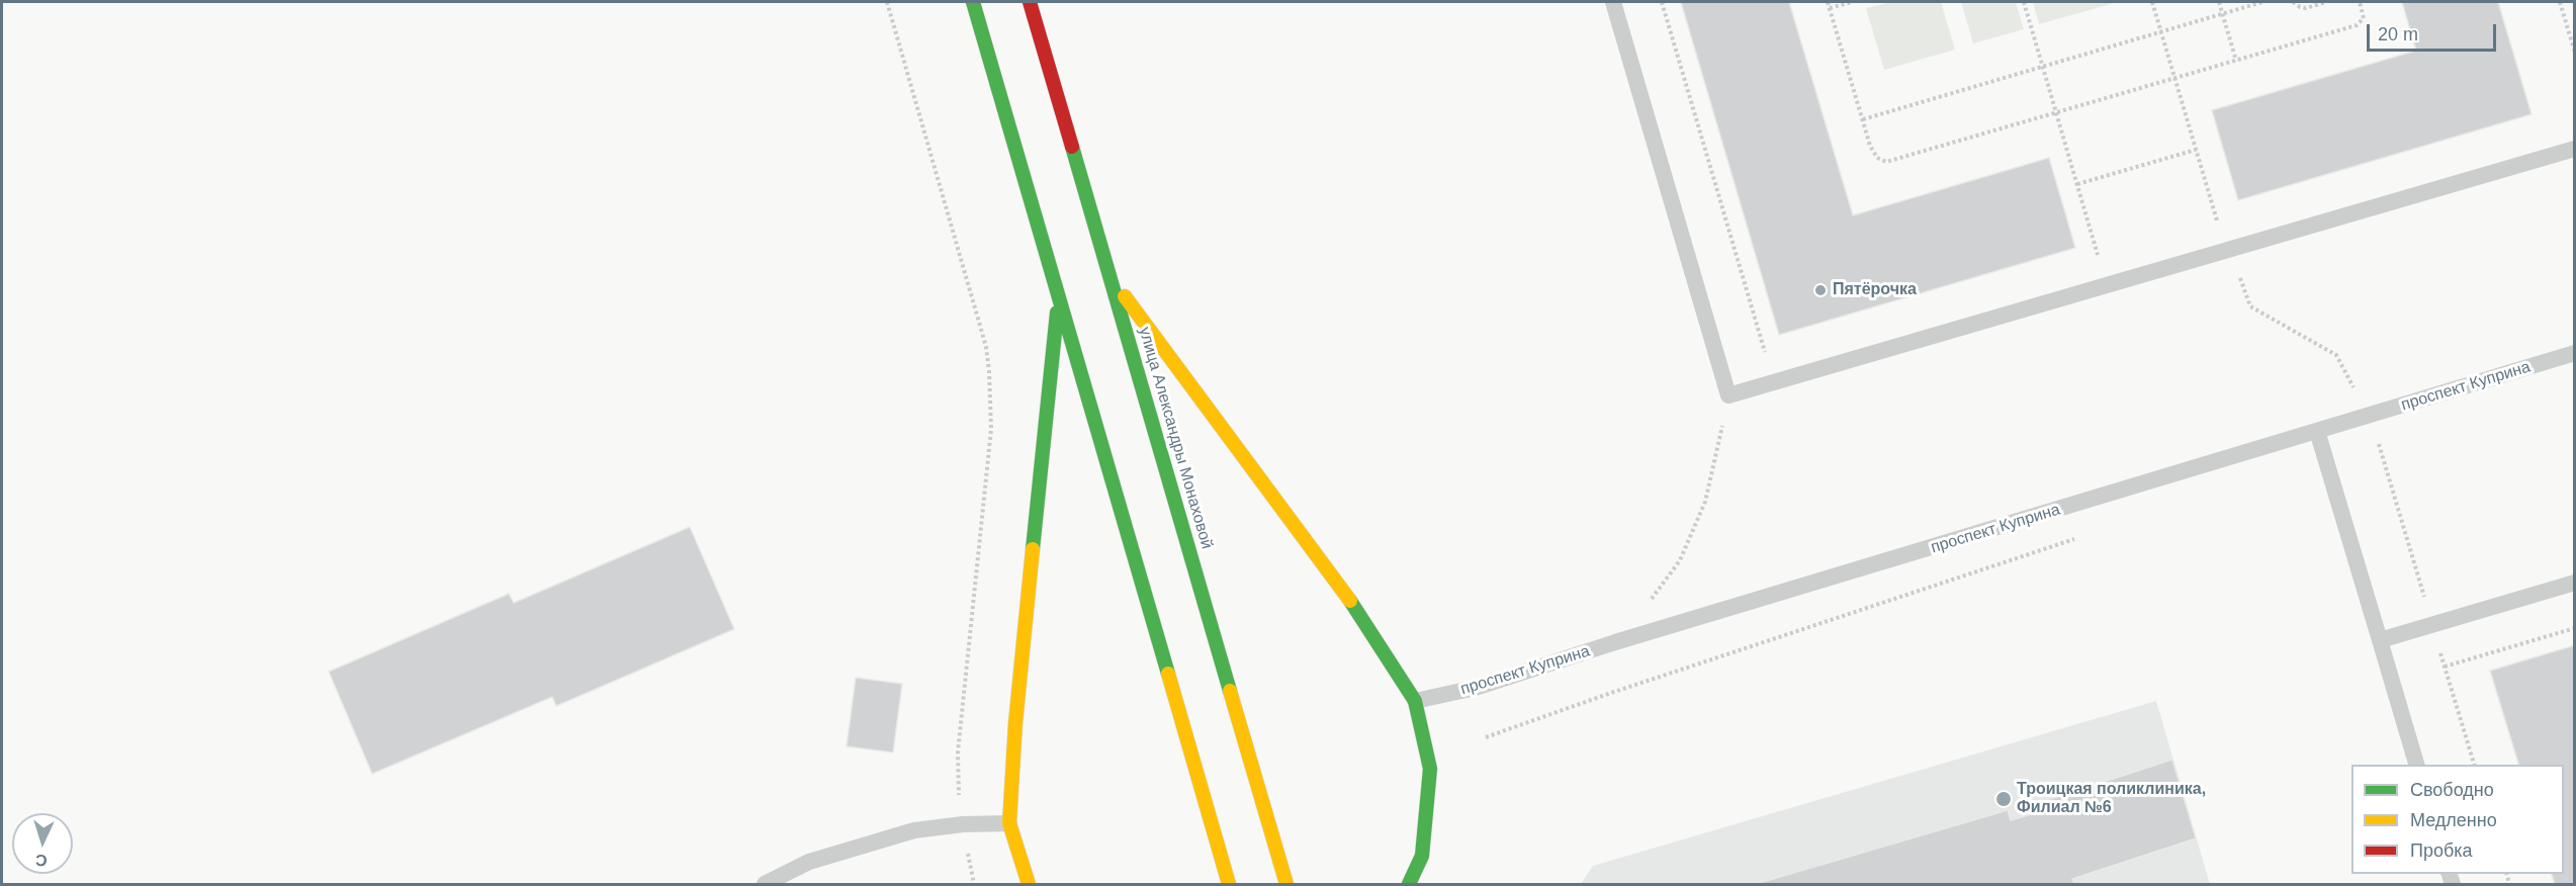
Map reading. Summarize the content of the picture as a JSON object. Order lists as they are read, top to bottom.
{
  "streets": {
    "main road": ["улица Александры Монаховой"],
    "lane": ["проспект Куприна"]
  },
  "places": ["Пятёрочка", "Троицкая поликлиника, Филиал №6"],
  "legend": ["Свободно", "Медленно", "Пробка"],
  "scale_bar": "20 m",
  "north": "bottom"
}
